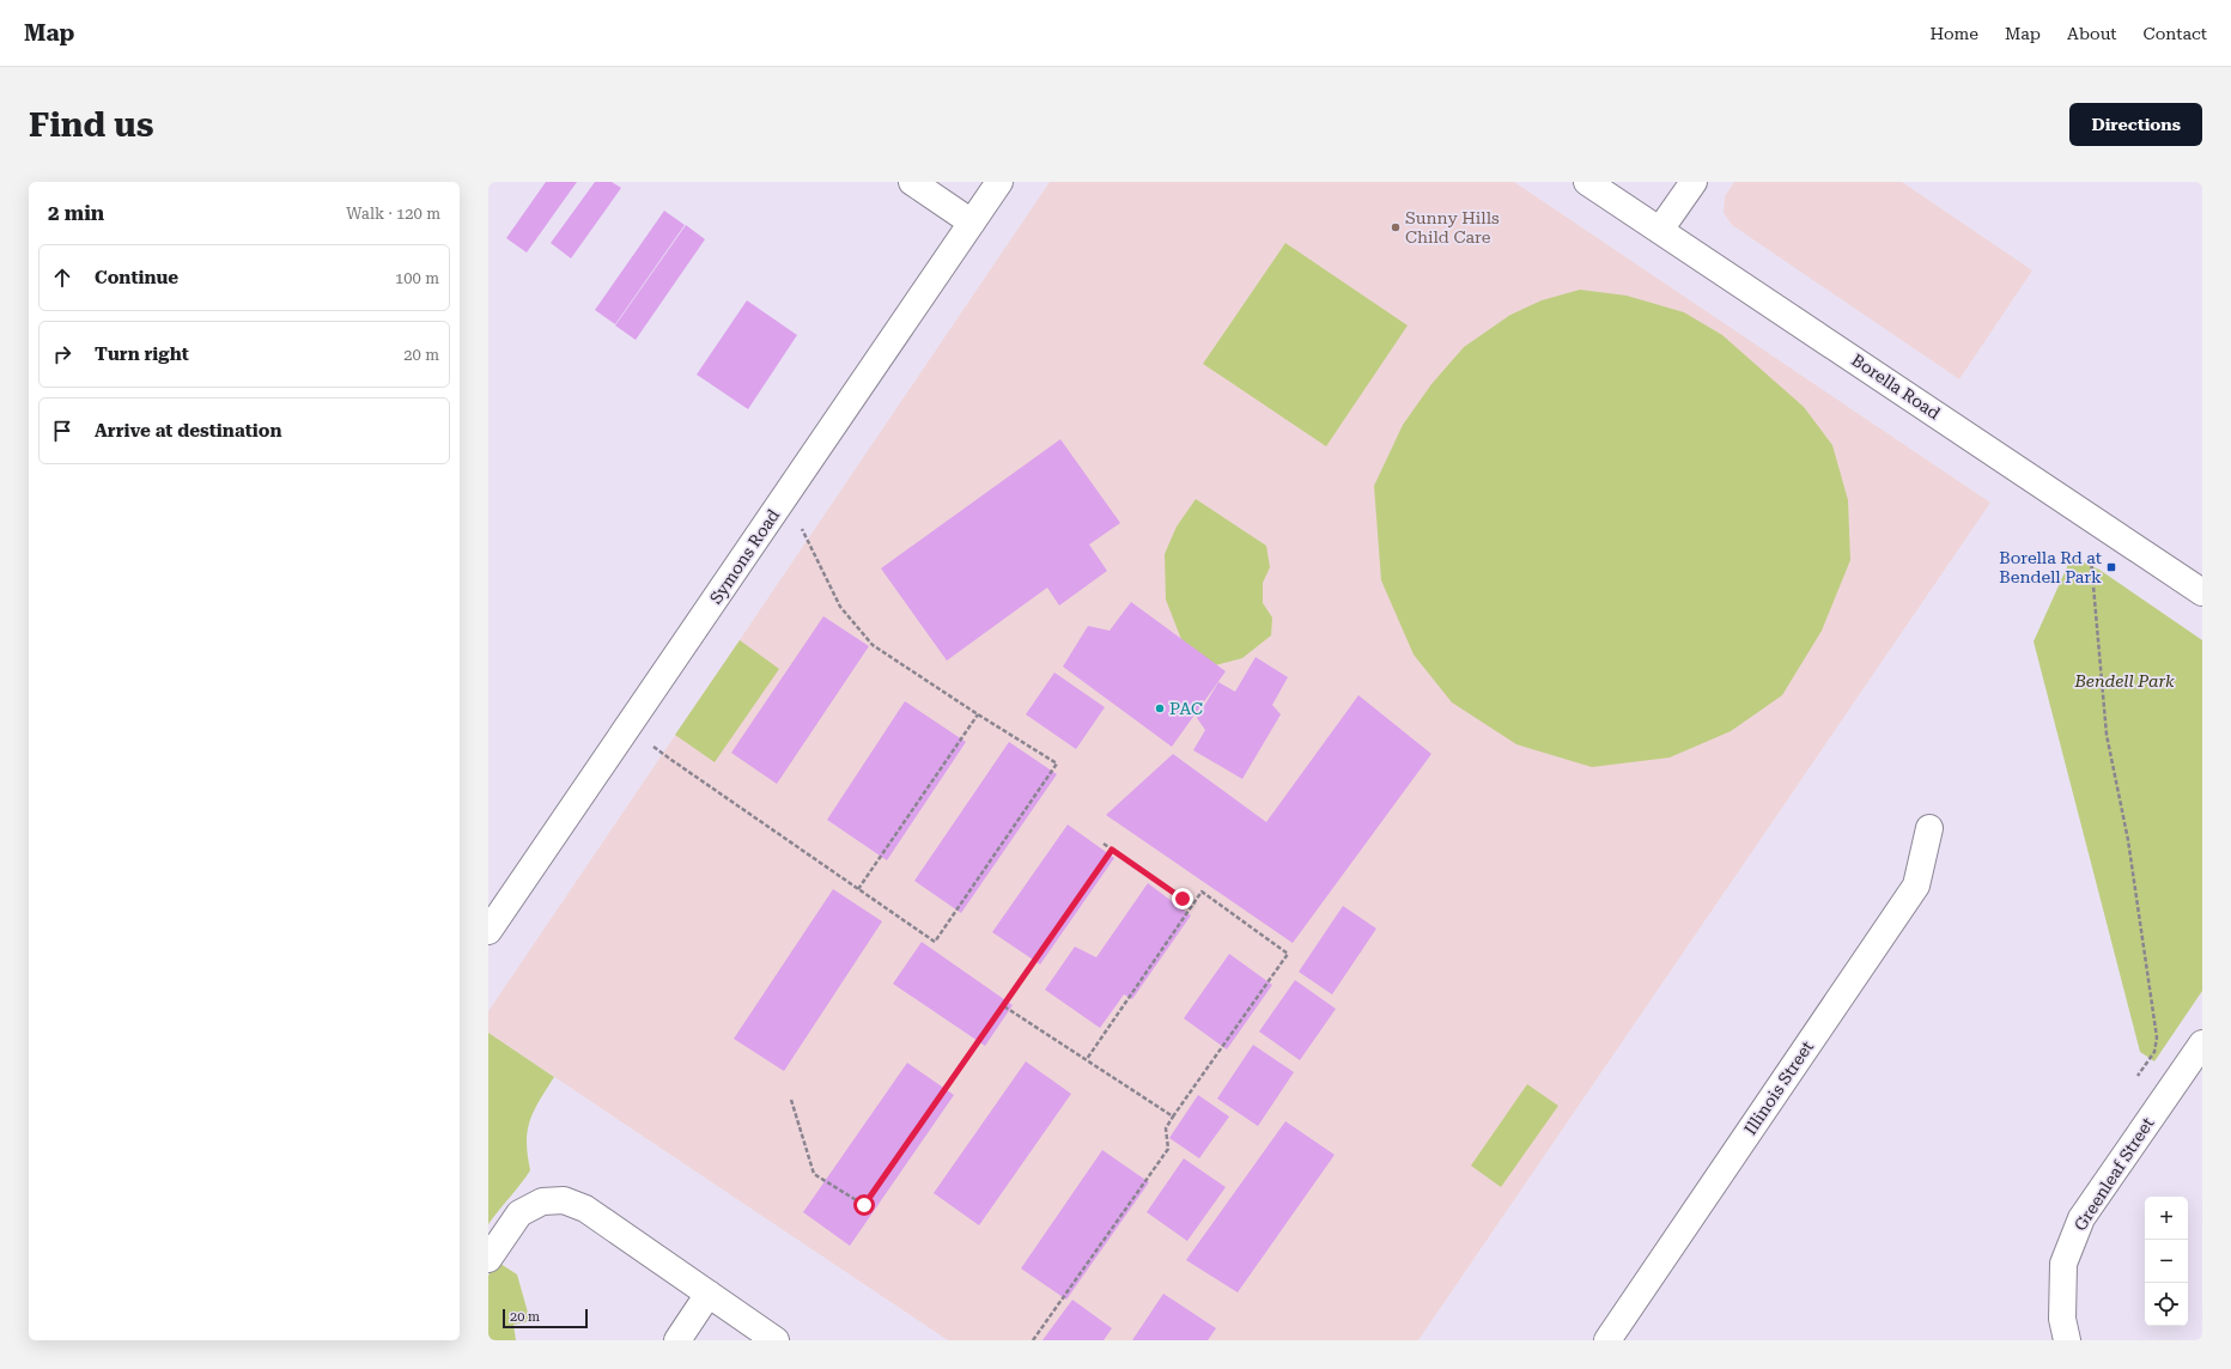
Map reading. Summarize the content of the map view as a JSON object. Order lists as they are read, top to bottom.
{
  "streets": {
    "street": [
      "Borella Road",
      "Symons Road",
      "Illinois Street",
      "Greenleaf Street"
    ]
  },
  "parks": ["Bendell Park"],
  "places": {
    "other": ["Sunny Hills Child Care", "PAC"],
    "transit": ["Borella Rd at Bendell Park"]
  },
  "scale_bar": "20 m",
  "page": {
    "header": "Map",
    "nav": [
      "Home",
      "Map",
      "About",
      "Contact"
    ],
    "buttons": "Directions",
    "title": "Find us",
    "heading": ["2 min", "Walk · 120 m"],
    "list": [
      ["Continue", "100 m"],
      ["Turn right", "20 m"],
      "Arrive at destination"
    ],
    "map_buttons": ["+", "−"],
    "scale": "20 m"
  }
}
